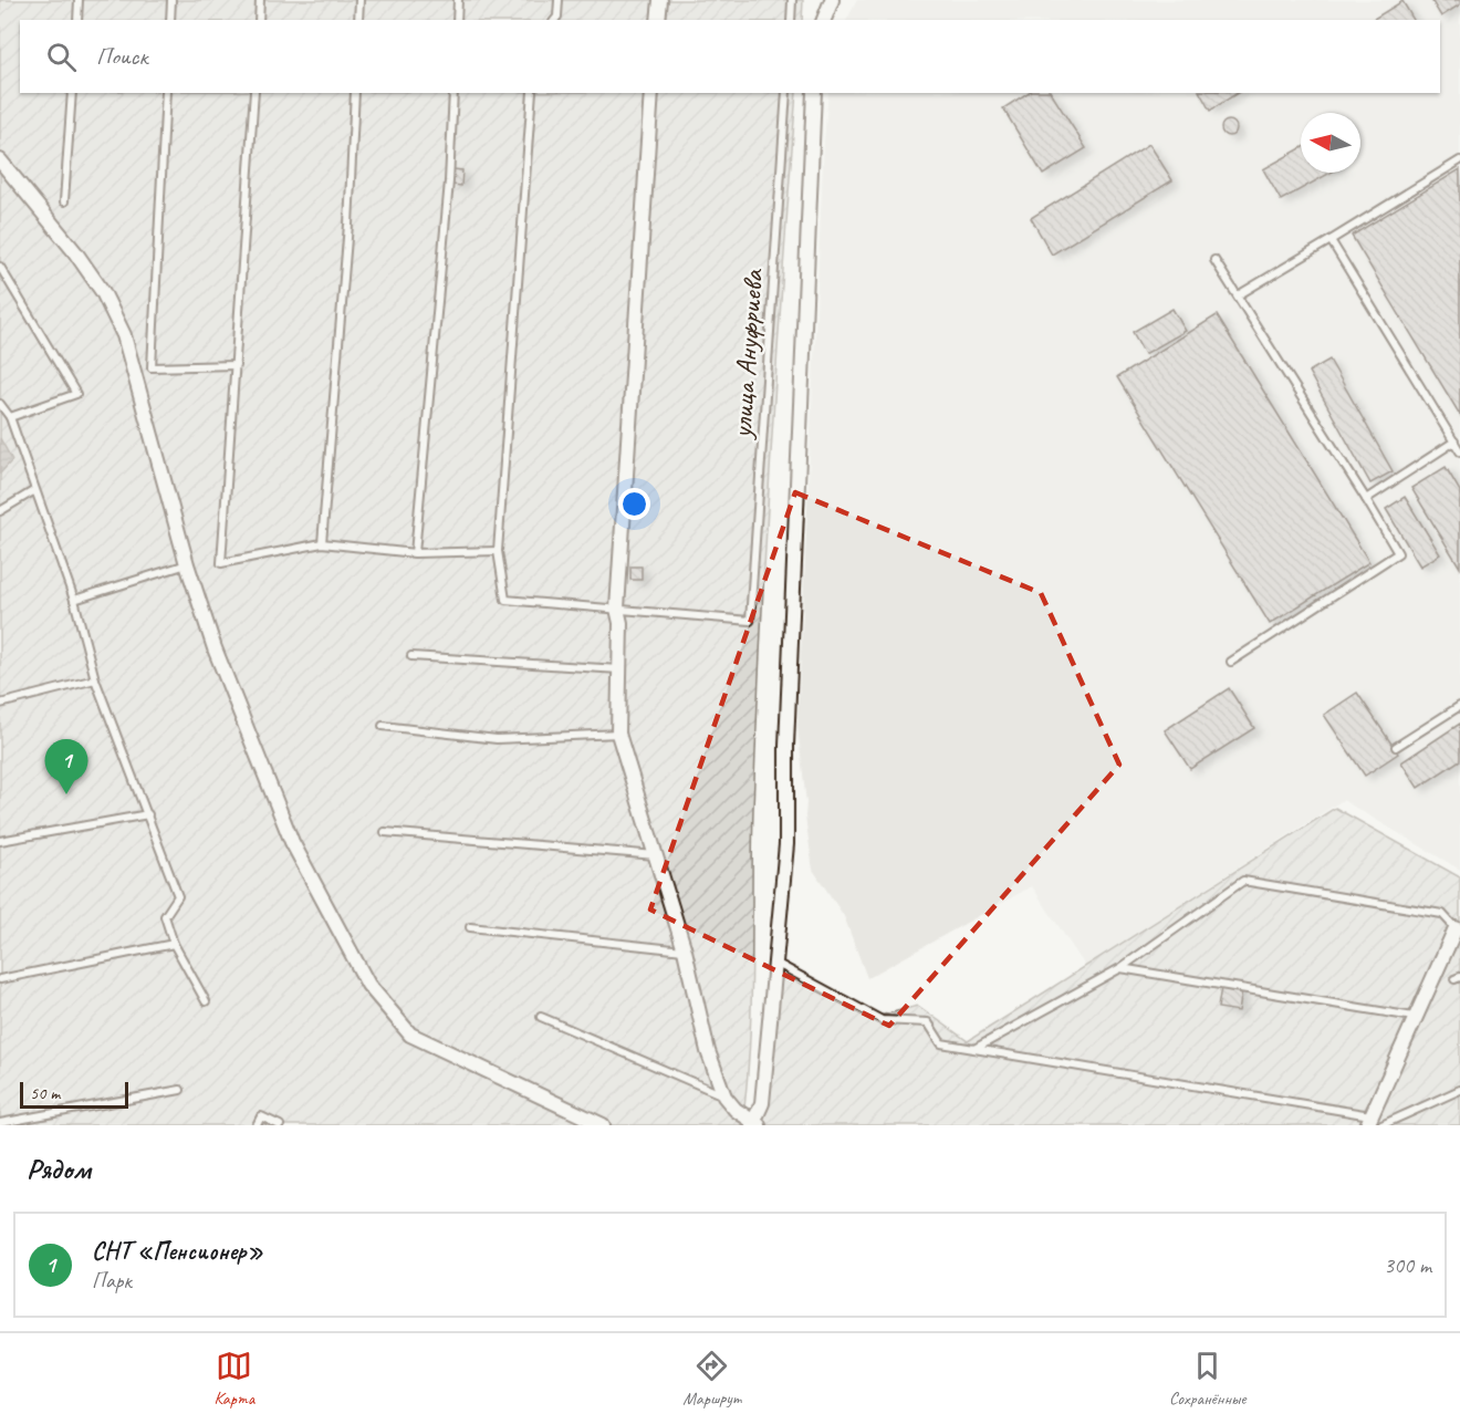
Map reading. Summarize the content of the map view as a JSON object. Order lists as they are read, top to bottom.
{
  "streets": {
    "lane": ["улица Ануфриева"]
  },
  "scale_bar": "50 m",
  "north": "left",
  "page": {
    "search": "Поиск",
    "pins": "1",
    "scale": "50 m",
    "heading": "Рядом",
    "list": [
      {
        "mark": "1",
        "name": "СНТ «Пенсионер»",
        "note": "Парк",
        "value": "300 m"
      }
    ],
    "nav": ["Карта", "Маршрут", "Сохранённые"]
  }
}
